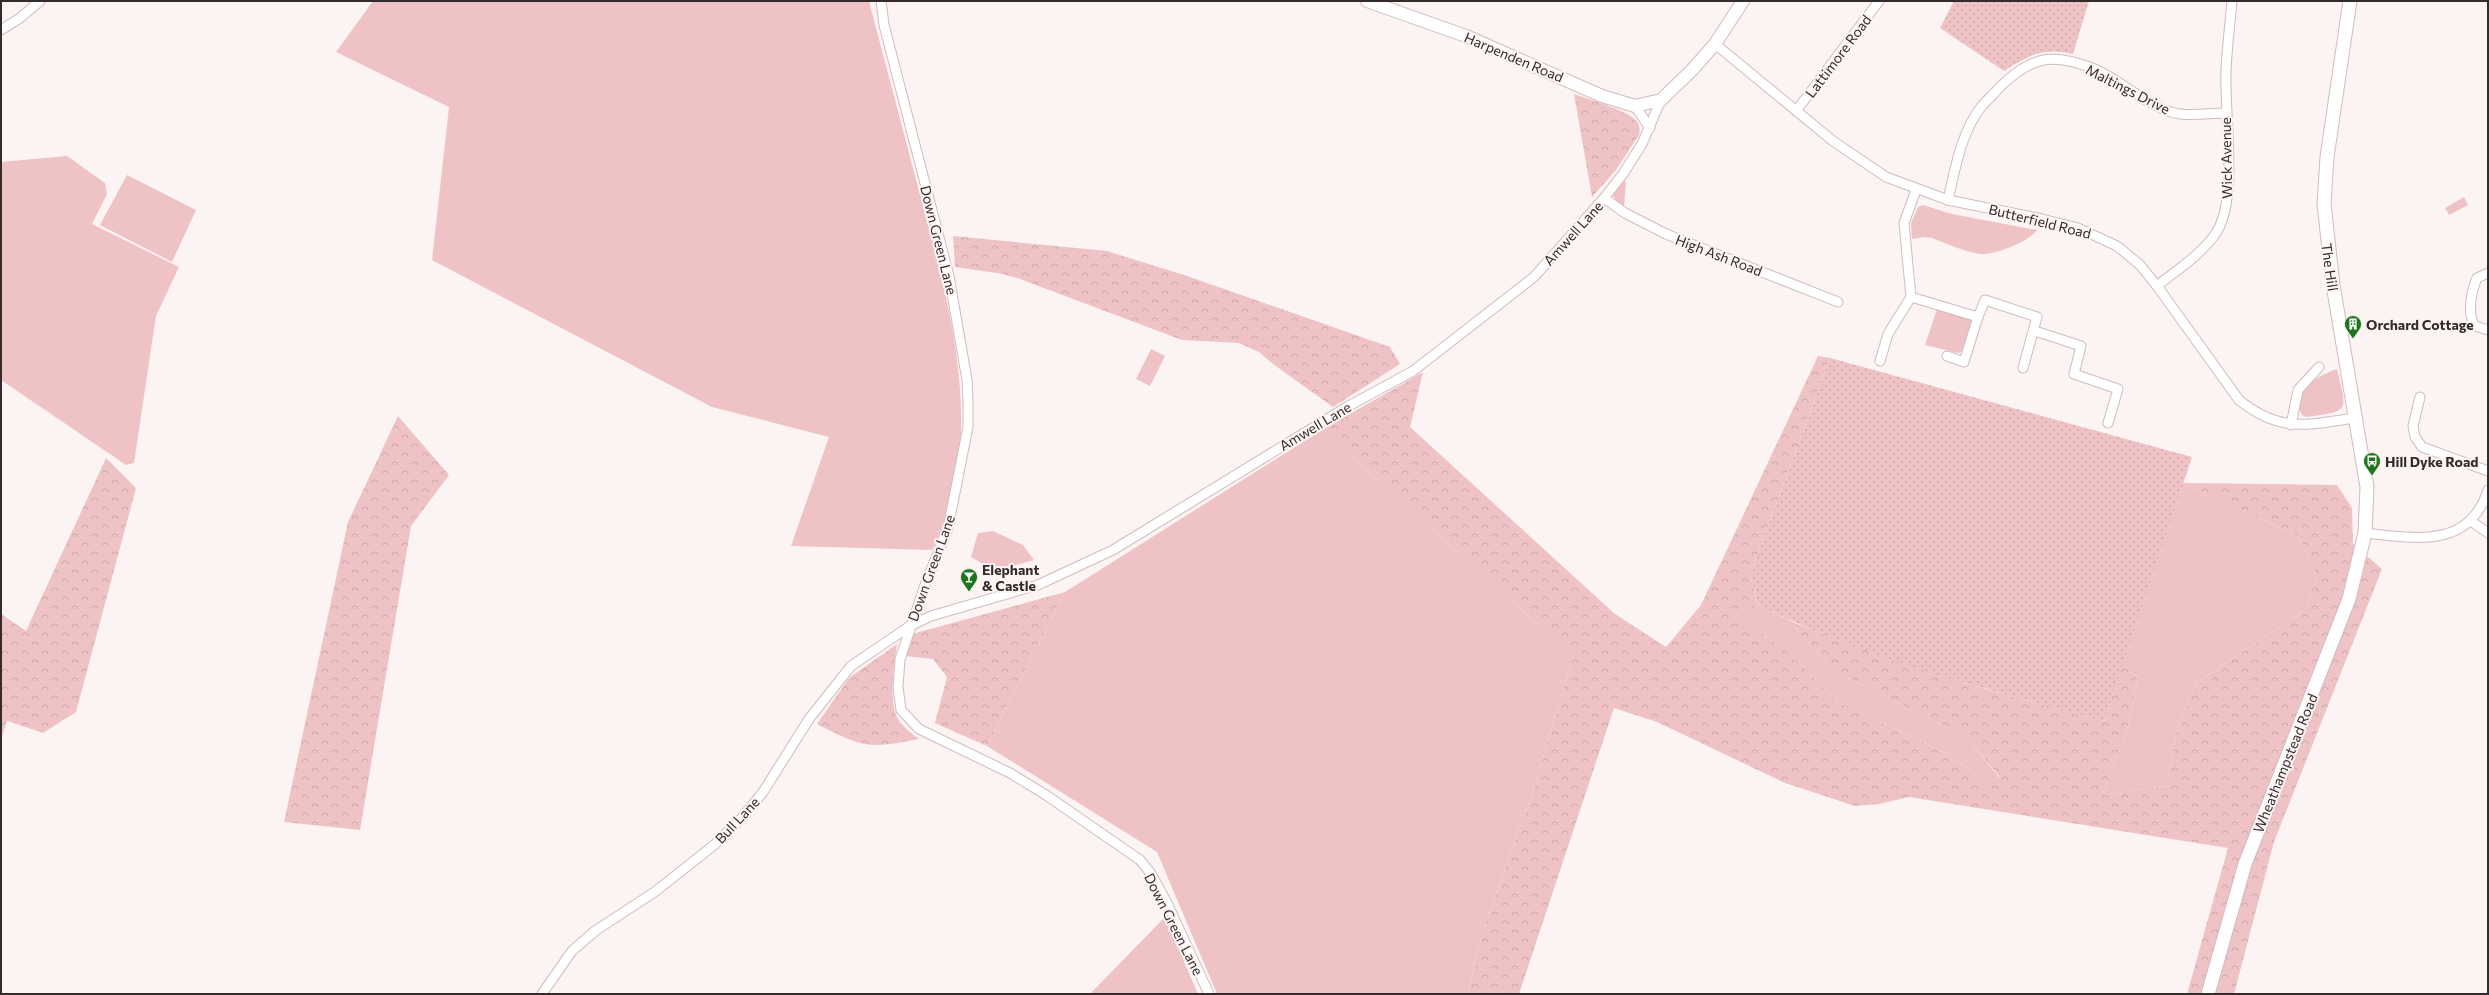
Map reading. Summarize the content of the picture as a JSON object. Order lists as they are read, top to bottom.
{
  "streets": {
    "main road": ["The Hill", "Wheathampstead Road"],
    "street": [
      "Lattimore Road",
      "Harpenden Road",
      "Maltings Drive",
      "Wick Avenue",
      "Butterfield Road",
      "Amwell Lane",
      "Down Green Lane",
      "High Ash Road",
      "Bull Lane"
    ]
  },
  "crossings": [
    ["Lattimore Road", "Butterfield Road"],
    ["Harpenden Road", "Amwell Lane"],
    ["Maltings Drive", "Wick Avenue"],
    ["Maltings Drive", "Butterfield Road"],
    ["Wick Avenue", "Butterfield Road"],
    ["Butterfield Road", "The Hill"],
    ["Amwell Lane", "Down Green Lane"],
    ["Amwell Lane", "High Ash Road"],
    ["Amwell Lane", "Bull Lane"],
    ["Down Green Lane", "Bull Lane"],
    ["The Hill", "Wheathampstead Road"]
  ],
  "places": {
    "building": ["Orchard Cottage"],
    "bus stop": ["Hill Dyke Road"],
    "bar": ["Elephant & Castle"]
  }
}
